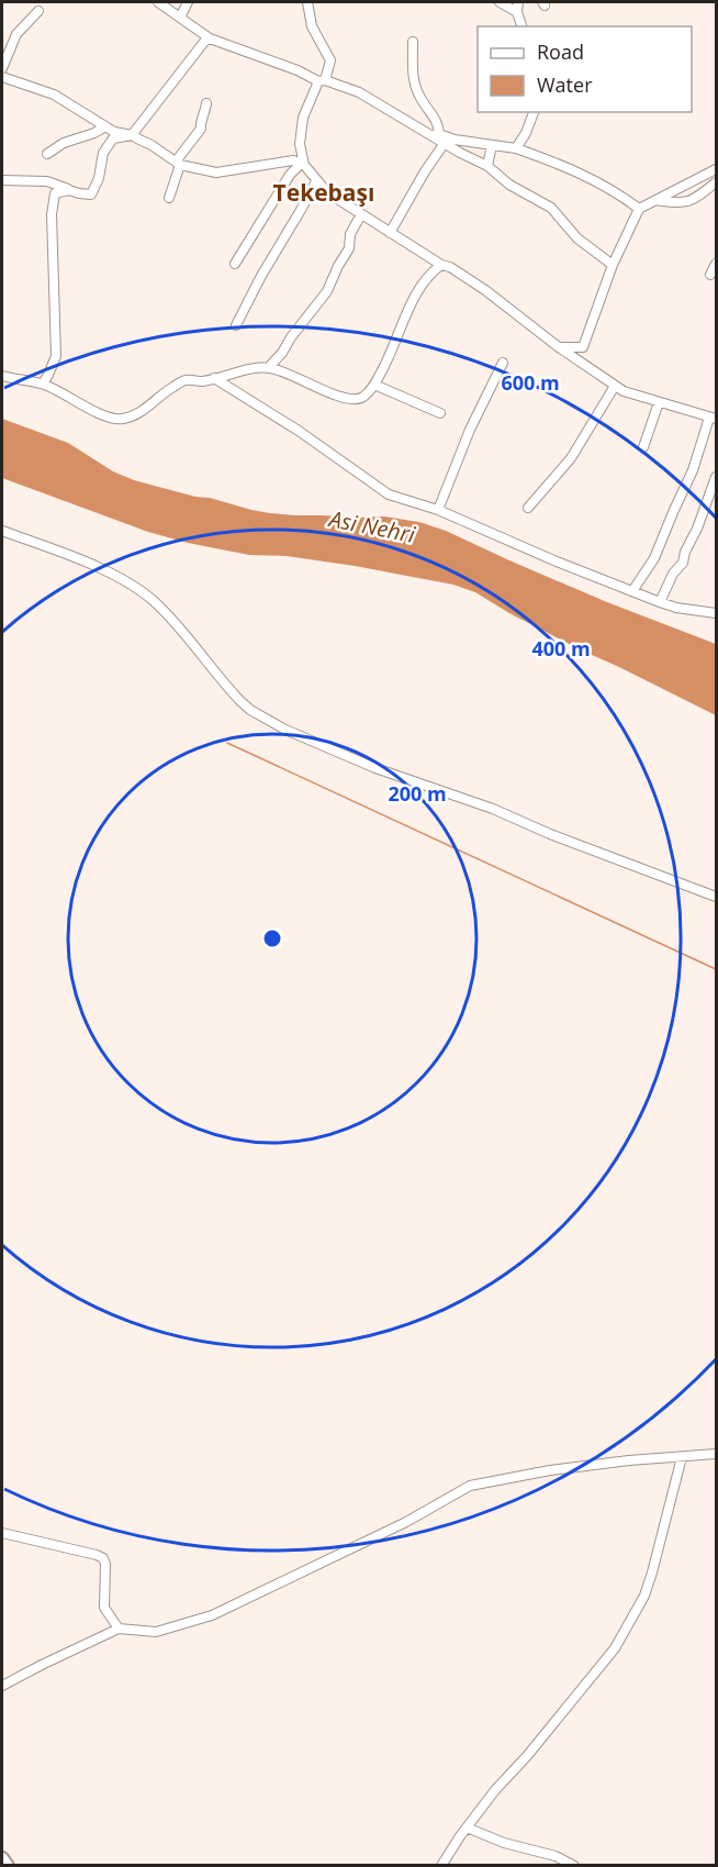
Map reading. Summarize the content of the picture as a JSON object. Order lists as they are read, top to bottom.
{
  "districts": ["Tekebaşı"],
  "water": ["Asi Nehri"],
  "legend": ["Road", "Water"],
  "rings": ["600 m", "400 m", "200 m"]
}
